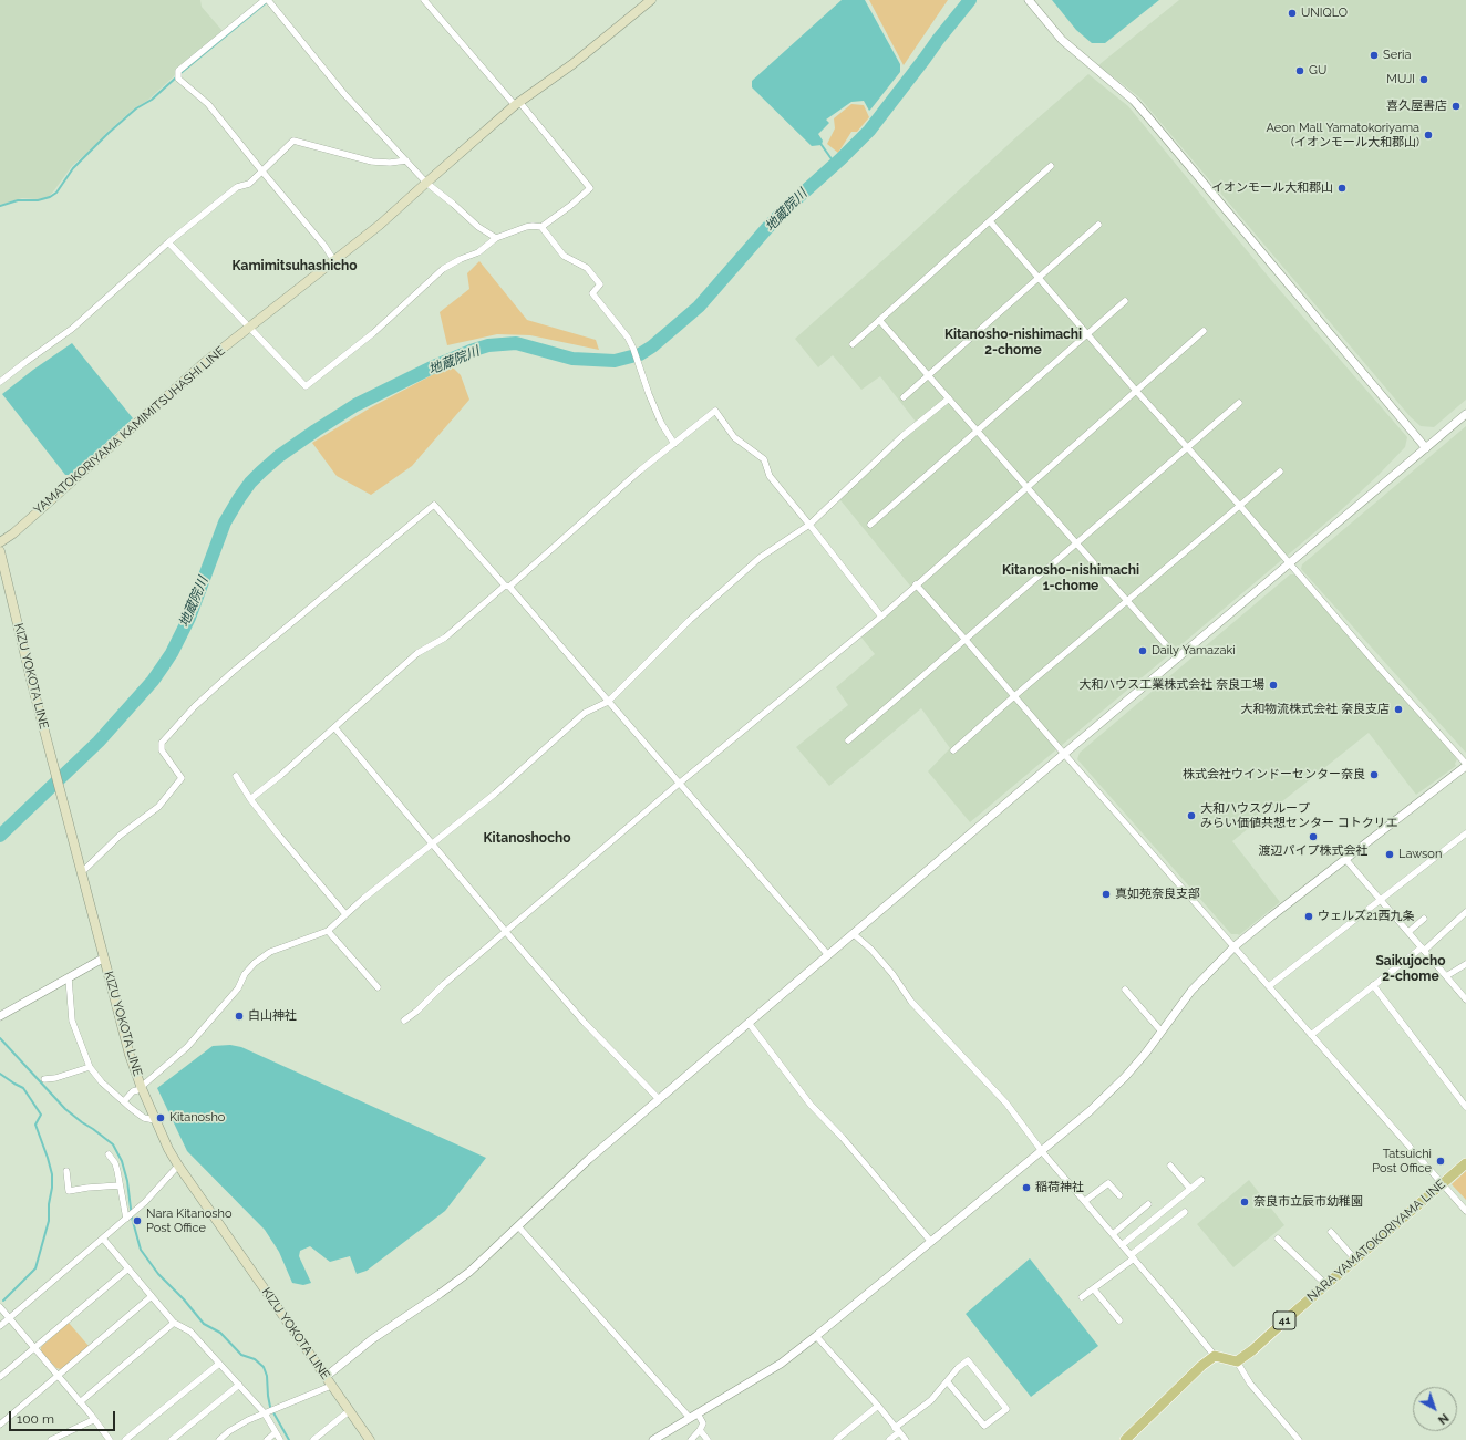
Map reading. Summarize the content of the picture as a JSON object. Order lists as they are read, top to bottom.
{
  "streets": {
    "main road": [
      "YAMATOKORIYAMA KAMIMITSUHASHI LINE",
      "KIZU YOKOTA LINE",
      "NARA YAMATOKORIYAMA LINE",
      "41"
    ]
  },
  "districts": [
    "Kamimitsuhashicho",
    "Kitanosho-nishimachi 2-chome",
    "Kitanosho-nishimachi 1-chome",
    "Kitanoshocho",
    "Saikujocho 2-chome"
  ],
  "water": ["地蔵院川"],
  "places": [
    "UNIQLO",
    "Seria",
    "GU",
    "MUJI",
    "喜久屋書店",
    "Aeon Mall Yamatokoriyama (イオンモール大和郡山)",
    "イオンモール大和郡山",
    "Daily Yamazaki",
    "大和ハウス工業株式会社 奈良工場",
    "大和物流株式会社 奈良支店",
    "株式会社ウインドーセンター奈良",
    "大和ハウスグループ みらい価値共想センター コトクリエ",
    "渡辺パイプ株式会社",
    "Lawson",
    "真如苑奈良支部",
    "ウェルズ21西九条",
    "白山神社",
    "Kitanosho",
    "Tatsuichi Post Office",
    "稲荷神社",
    "奈良市立辰市幼稚園",
    "Nara Kitanosho Post Office"
  ],
  "scale_bar": "100 m",
  "north": "bottom right"
}
